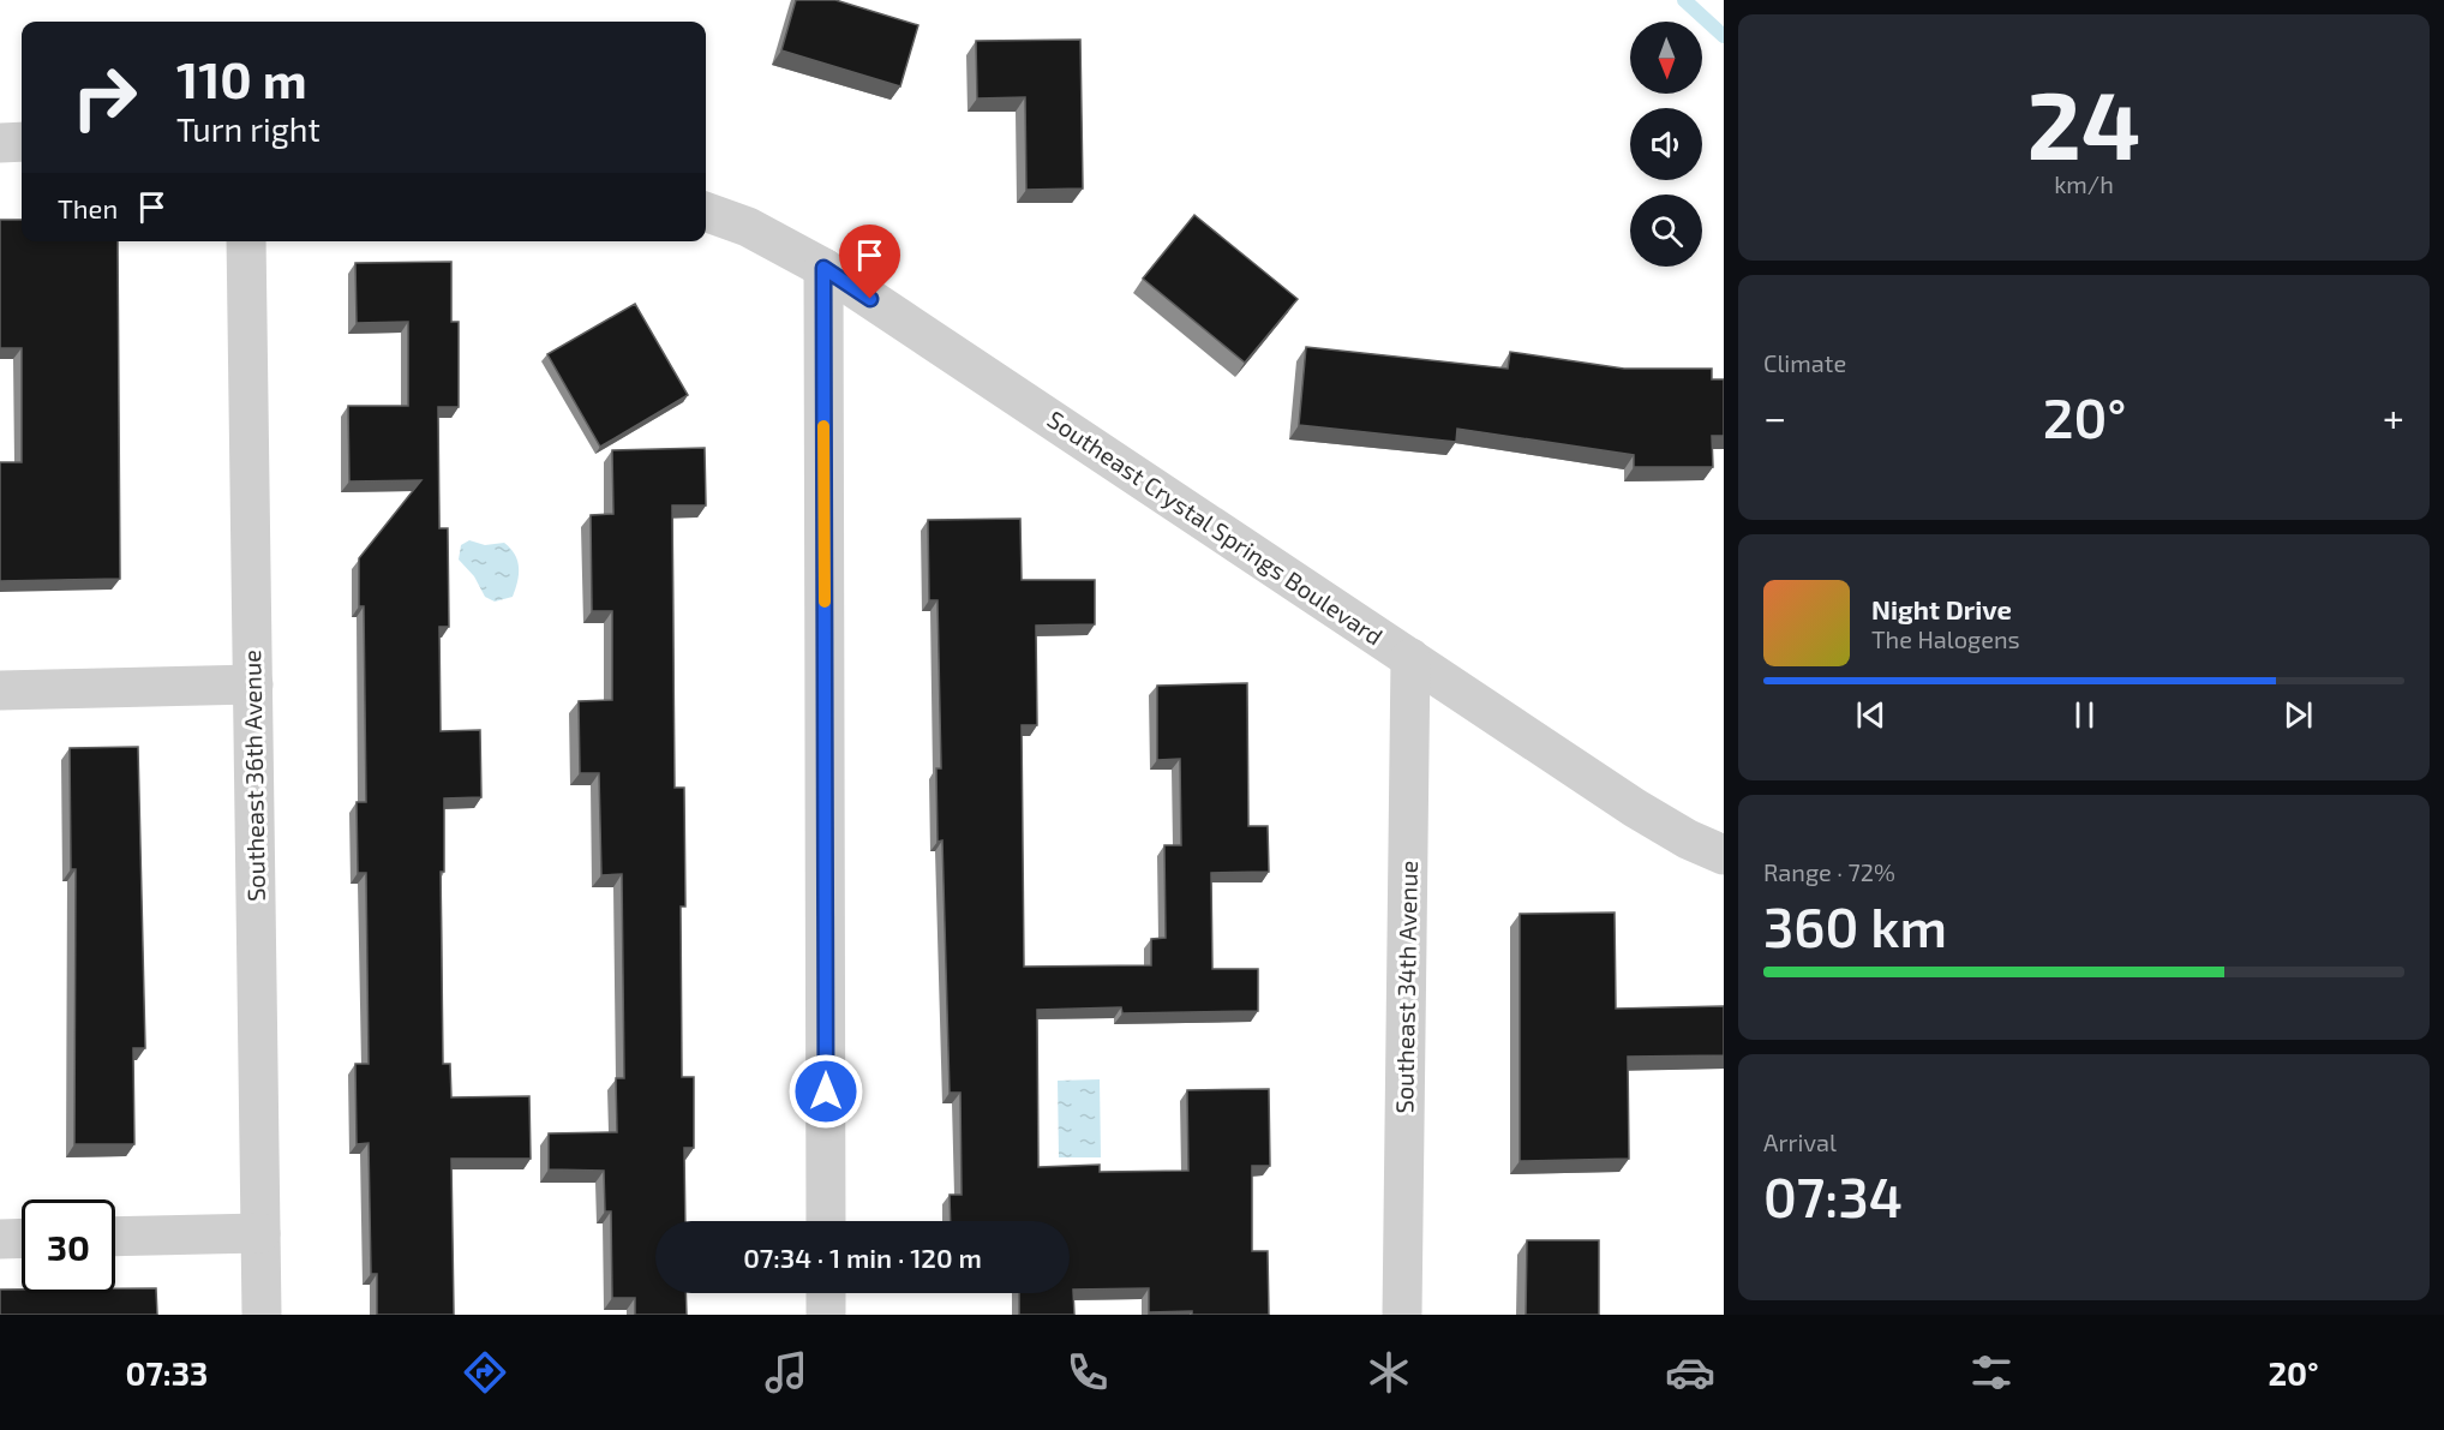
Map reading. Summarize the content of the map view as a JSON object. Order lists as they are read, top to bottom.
{
  "streets": {
    "street": ["Southeast Crystal Springs Boulevard", "Southeast 36th Avenue", "Southeast 34th Avenue"]
  },
  "crossings": [
    ["Southeast Crystal Springs Boulevard", "Southeast 34th Avenue"]
  ],
  "north": "bottom",
  "page": {
    "tile": [
      ["24", "km/h"],
      "Climate",
      ["Range · 72%", "360 km"],
      ["Arrival", "07:34"]
    ],
    "turn": ["110 m", "Turn right"],
    "then": "Then",
    "heat": ["−", "20°", "+"],
    "song": ["Night Drive", "The Halogens"],
    "limit": "30",
    "trip": "07:34 · 1 min · 120 m",
    "tabs": ["07:33", "20°"]
  }
}
